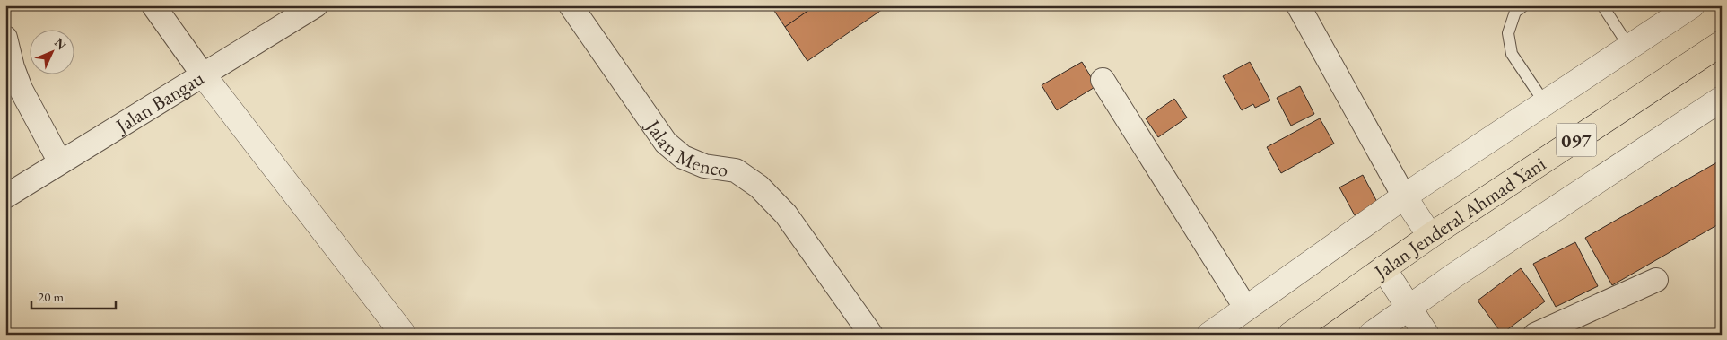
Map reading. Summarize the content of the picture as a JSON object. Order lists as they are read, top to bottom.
{
  "streets": {
    "main road": ["097", "Jalan Jenderal Ahmad Yani"],
    "street": ["Jalan Bangau", "Jalan Menco"]
  },
  "scale_bar": "20 m",
  "north": "top right"
}
